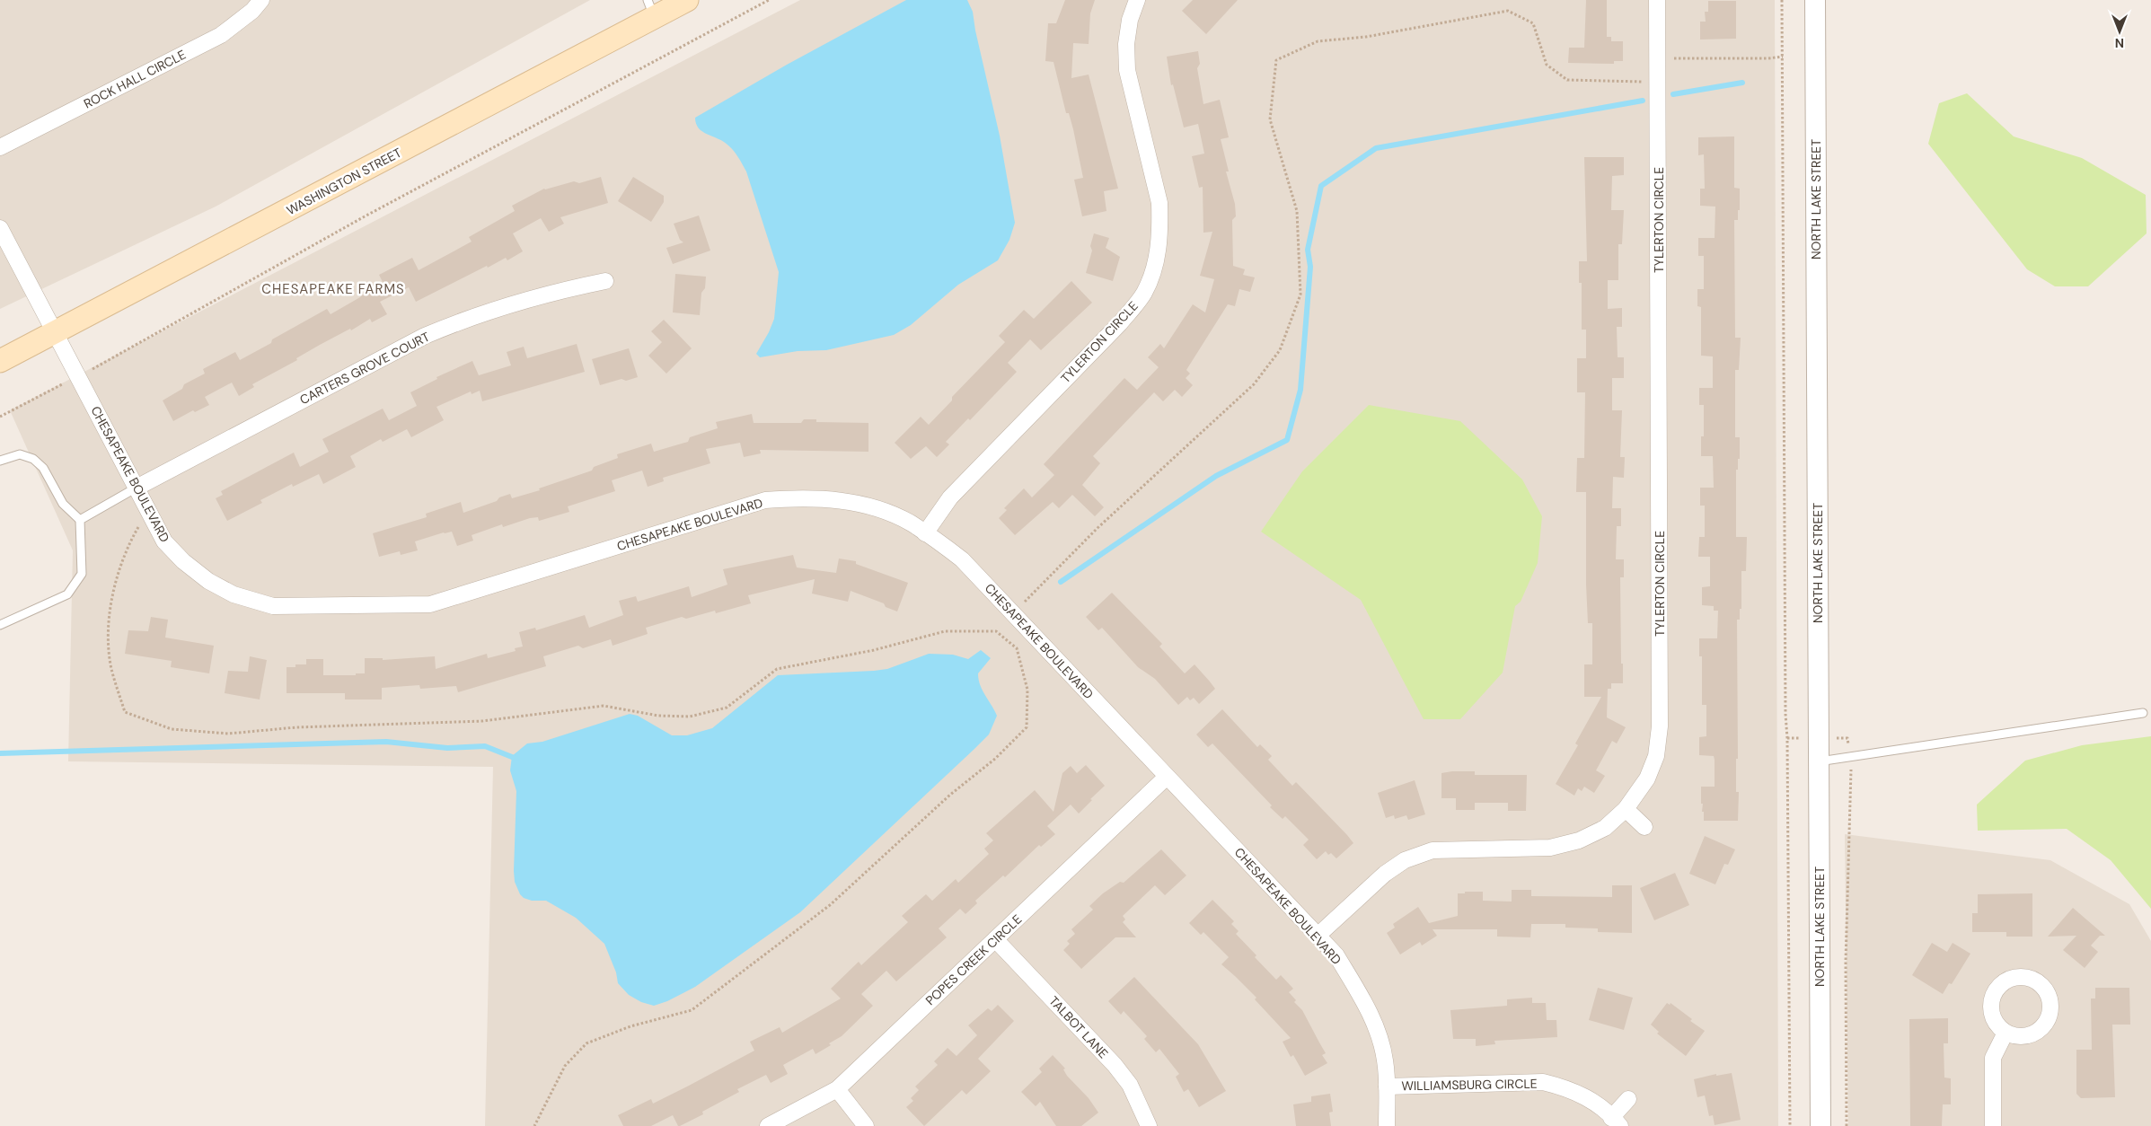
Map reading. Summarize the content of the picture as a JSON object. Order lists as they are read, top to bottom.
{
  "streets": {
    "main road": ["WASHINGTON STREET"],
    "street": [
      "ROCK HALL CIRCLE",
      "NORTH LAKE STREET",
      "TYLERTON CIRCLE",
      "CARTERS GROVE COURT",
      "CHESAPEAKE BOULEVARD",
      "POPES CREEK CIRCLE",
      "TALBOT LANE",
      "WILLIAMSBURG CIRCLE"
    ]
  },
  "crossings": [
    ["WASHINGTON STREET", "CHESAPEAKE BOULEVARD"],
    ["TYLERTON CIRCLE", "CHESAPEAKE BOULEVARD"],
    ["CARTERS GROVE COURT", "CHESAPEAKE BOULEVARD"],
    ["CHESAPEAKE BOULEVARD", "POPES CREEK CIRCLE"],
    ["CHESAPEAKE BOULEVARD", "WILLIAMSBURG CIRCLE"],
    ["POPES CREEK CIRCLE", "TALBOT LANE"]
  ],
  "districts": ["CHESAPEAKE FARMS"],
  "north": "bottom"
}
